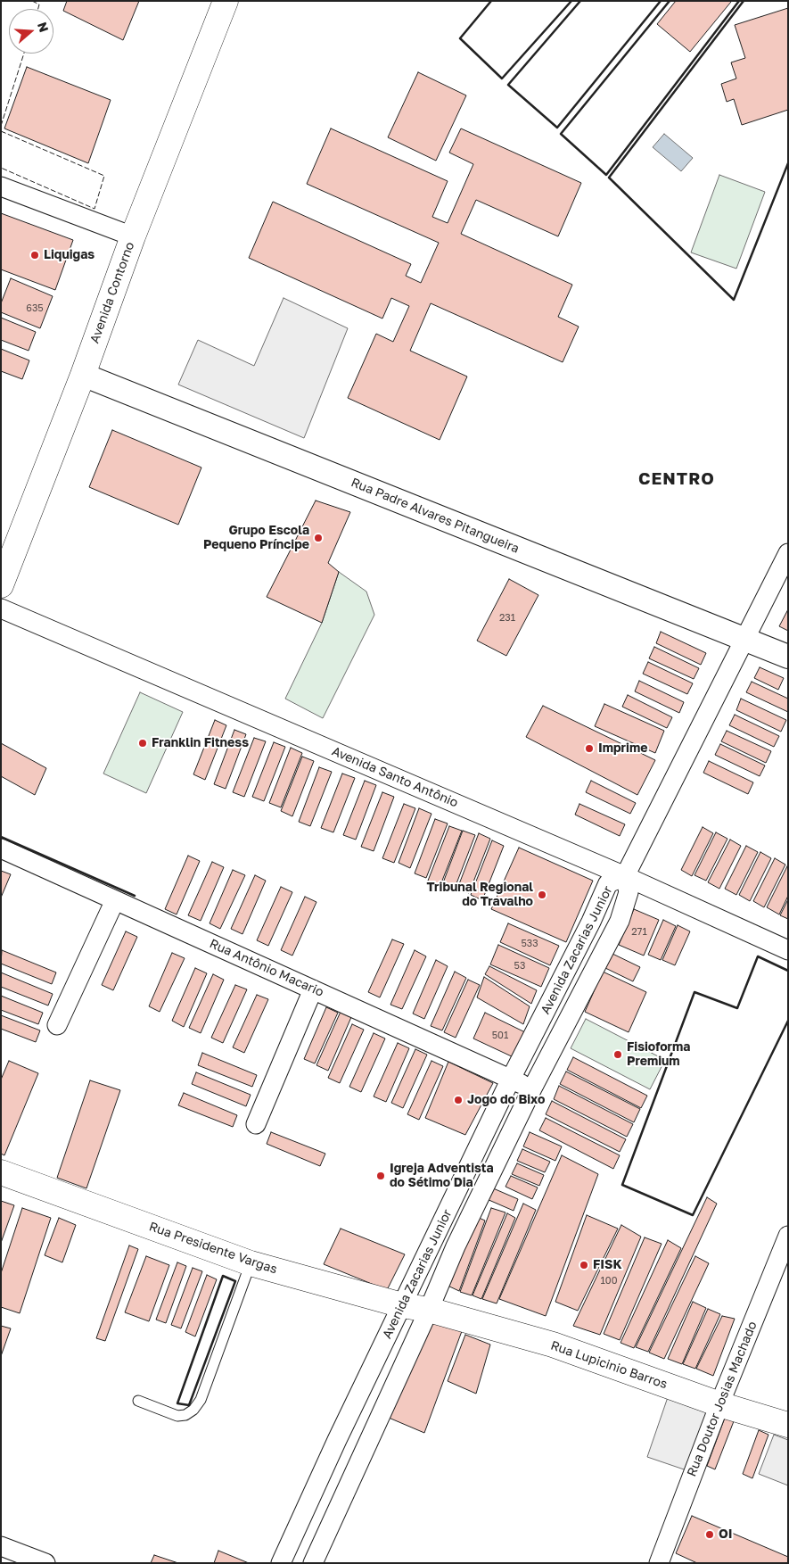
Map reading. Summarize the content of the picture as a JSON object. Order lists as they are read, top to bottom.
{
  "streets": {
    "main road": ["Avenida Contorno", "Rua Presidente Vargas", "Rua Lupicinio Barros"],
    "street": [
      "Rua Padre Alvares Pitangueira",
      "Avenida Santo Antônio",
      "Avenida Zacarias Junior",
      "Rua Antônio Macario",
      "Rua Doutor Josias Machado"
    ]
  },
  "crossings": [
    ["Avenida Contorno", "Rua Padre Alvares Pitangueira"],
    ["Rua Padre Alvares Pitangueira", "Avenida Zacarias Junior"],
    ["Avenida Santo Antônio", "Avenida Zacarias Junior"],
    ["Avenida Zacarias Junior", "Rua Antônio Macario"],
    ["Avenida Zacarias Junior", "Rua Presidente Vargas"],
    ["Avenida Zacarias Junior", "Rua Lupicinio Barros"],
    ["Rua Presidente Vargas", "Rua Lupicinio Barros"],
    ["Rua Lupicinio Barros", "Rua Doutor Josias Machado"]
  ],
  "districts": ["CENTRO"],
  "places": [
    "Liquigas",
    "Grupo Escola Pequeno Príncipe",
    "Franklin Fitness",
    "Imprime",
    "Tribunal Regional do Travalho",
    "Fisioforma Premium",
    "Jogo do Bixo",
    "Igreja Adventista do Sétimo Dia",
    "FISK",
    "OI"
  ],
  "house_numbers": [
    "635",
    "231",
    "271",
    "533",
    "53",
    "501",
    "100"
  ],
  "north": "right"
}
